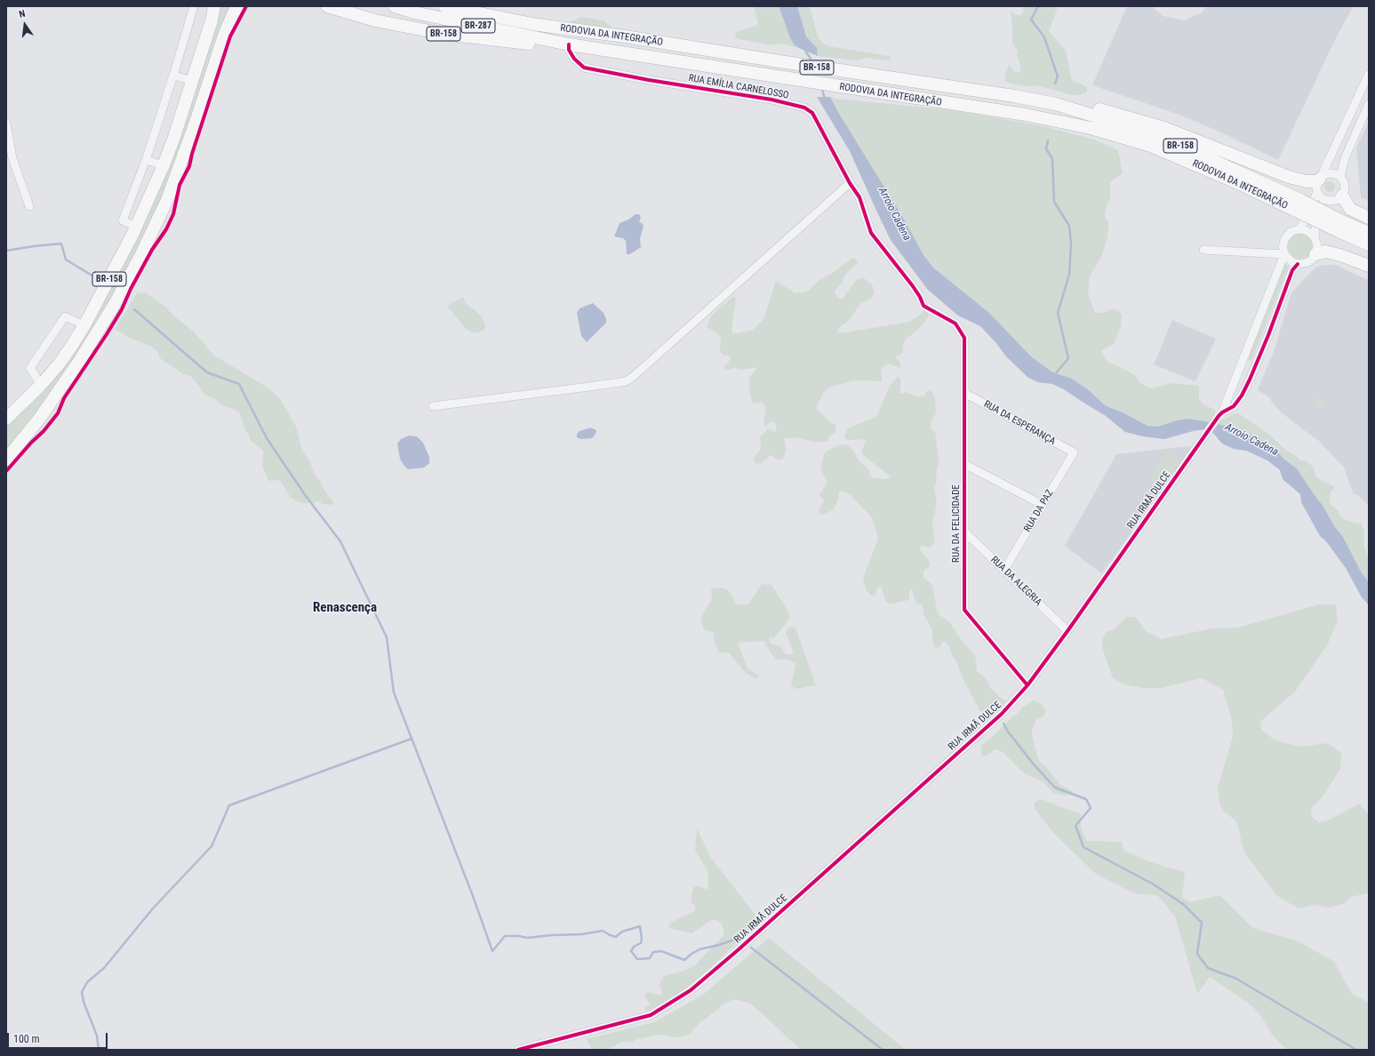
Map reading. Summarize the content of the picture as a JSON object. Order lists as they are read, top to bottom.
{
  "streets": {
    "highway": ["BR-287", "BR-158", "RODOVIA DA INTEGRAÇÃO"],
    "street": [
      "RUA EMÍLIA CARNELOSSO",
      "RUA DA ESPERANÇA",
      "RUA IRMÃ DULCE",
      "RUA DA PAZ",
      "RUA DA FELICIDADE",
      "RUA DA ALEGRIA"
    ]
  },
  "crossings": [
    ["BR-158", "RODOVIA DA INTEGRAÇÃO"],
    ["BR-158", "RUA EMÍLIA CARNELOSSO"],
    ["RODOVIA DA INTEGRAÇÃO", "RUA EMÍLIA CARNELOSSO"],
    ["RUA EMÍLIA CARNELOSSO", "RUA DA FELICIDADE"],
    ["RUA DA ESPERANÇA", "RUA DA PAZ"],
    ["RUA DA ESPERANÇA", "RUA DA FELICIDADE"],
    ["RUA IRMÃ DULCE", "RUA DA FELICIDADE"],
    ["RUA IRMÃ DULCE", "RUA DA ALEGRIA"],
    ["RUA DA PAZ", "RUA DA ALEGRIA"],
    ["RUA DA FELICIDADE", "RUA DA ALEGRIA"]
  ],
  "districts": ["Renascença"],
  "water": ["Arroio Cadena"],
  "scale_bar": "100 m",
  "north": "top"
}
